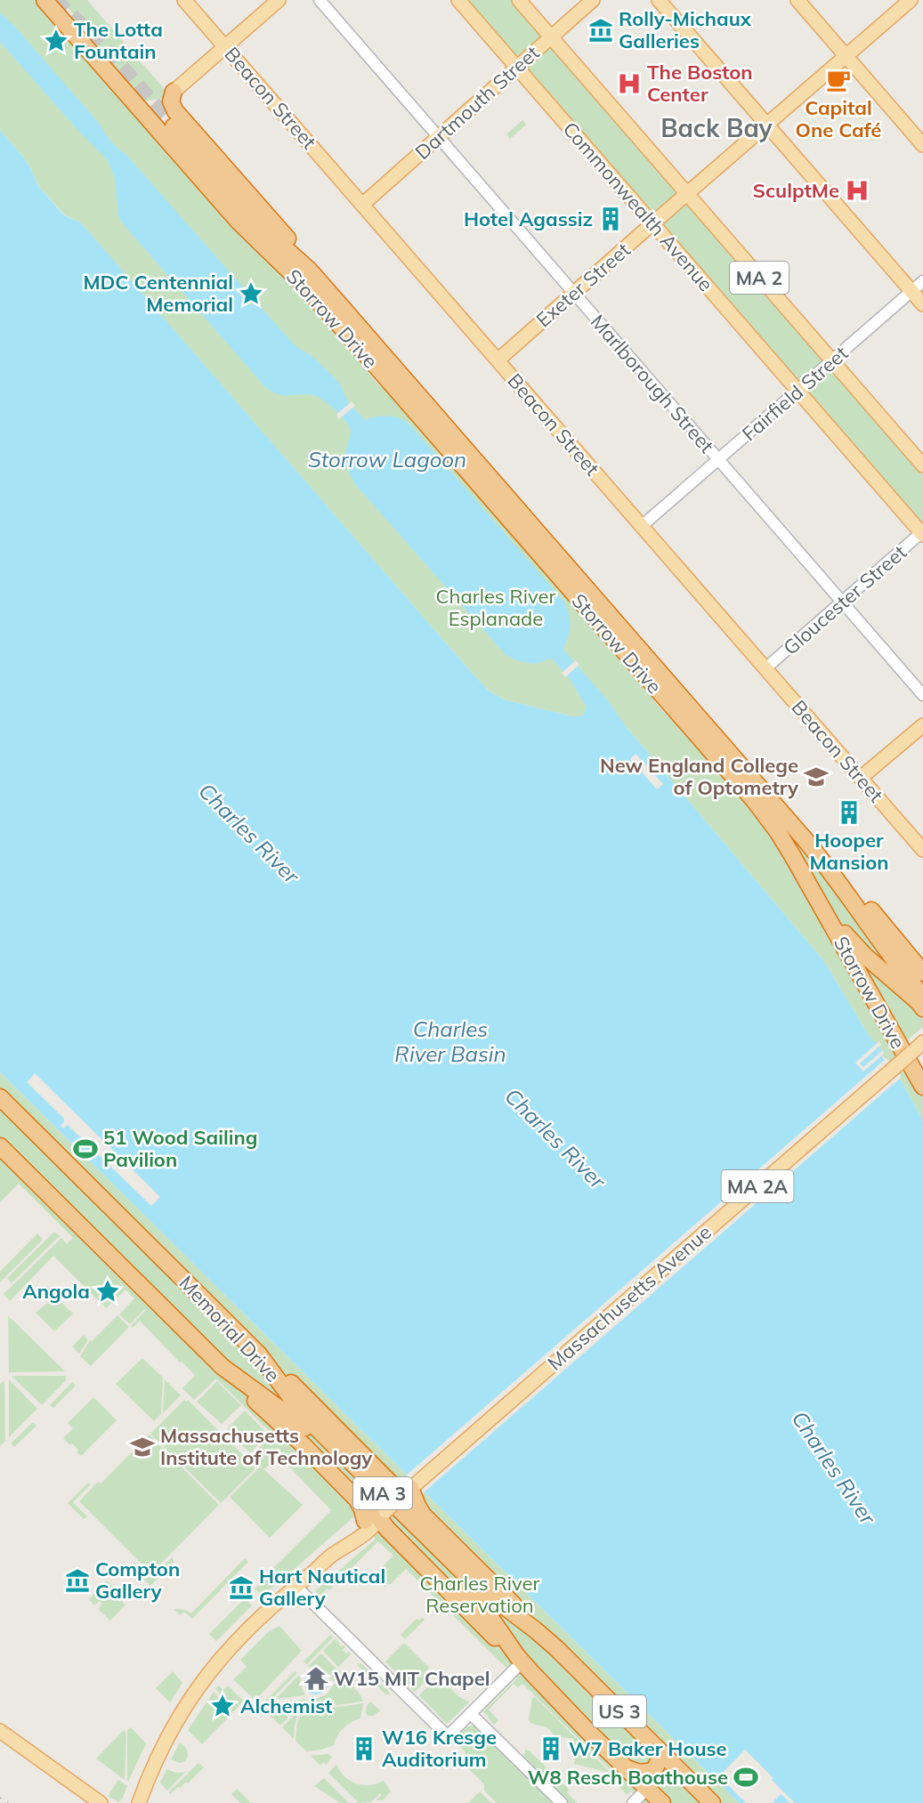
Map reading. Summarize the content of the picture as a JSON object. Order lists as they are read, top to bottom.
{
  "streets": {
    "highway": [
      "Storrow Drive",
      "Memorial Drive",
      "MA 3",
      "US 3"
    ],
    "main road": [
      "Beacon Street",
      "Dartmouth Street",
      "Commonwealth Avenue",
      "MA 2",
      "Exeter Street",
      "MA 2A",
      "Massachusetts Avenue"
    ],
    "street": ["Marlborough Street", "Fairfield Street", "Gloucester Street"]
  },
  "crossings": [
    ["Beacon Street", "Dartmouth Street"],
    ["Beacon Street", "Exeter Street"],
    ["Beacon Street", "Fairfield Street"],
    ["Beacon Street", "Gloucester Street"],
    ["Dartmouth Street", "Commonwealth Avenue"],
    ["Dartmouth Street", "MA 2"],
    ["Dartmouth Street", "Marlborough Street"],
    ["Commonwealth Avenue", "Exeter Street"],
    ["Commonwealth Avenue", "Fairfield Street"],
    ["Commonwealth Avenue", "Gloucester Street"],
    ["MA 2", "Exeter Street"],
    ["MA 2", "Fairfield Street"],
    ["Exeter Street", "Marlborough Street"],
    ["Marlborough Street", "Fairfield Street"],
    ["Marlborough Street", "Gloucester Street"]
  ],
  "districts": ["Back Bay"],
  "water": ["Storrow Lagoon", "Charles River", "Charles River Basin"],
  "parks": ["Charles River Esplanade", "Charles River Reservation"],
  "places": {
    "museum": ["Rolly-Michaux Galleries", "Compton Gallery", "Hart Nautical Gallery"],
    "place": [
      "The Lotta Fountain",
      "MDC Centennial Memorial",
      "Angola",
      "Alchemist"
    ],
    "cafe": ["Capital One Café"],
    "hospital": ["The Boston Center", "SculptMe"],
    "building": [
      "Hotel Agassiz",
      "Hooper Mansion",
      "W16 Kresge Auditorium",
      "W7 Baker House"
    ],
    "school or university": ["New England College of Optometry", "Massachusetts Institute of Technology"],
    "sports": ["51 Wood Sailing Pavilion", "W8 Resch Boathouse"],
    "temple": ["W15 MIT Chapel"]
  }
}
